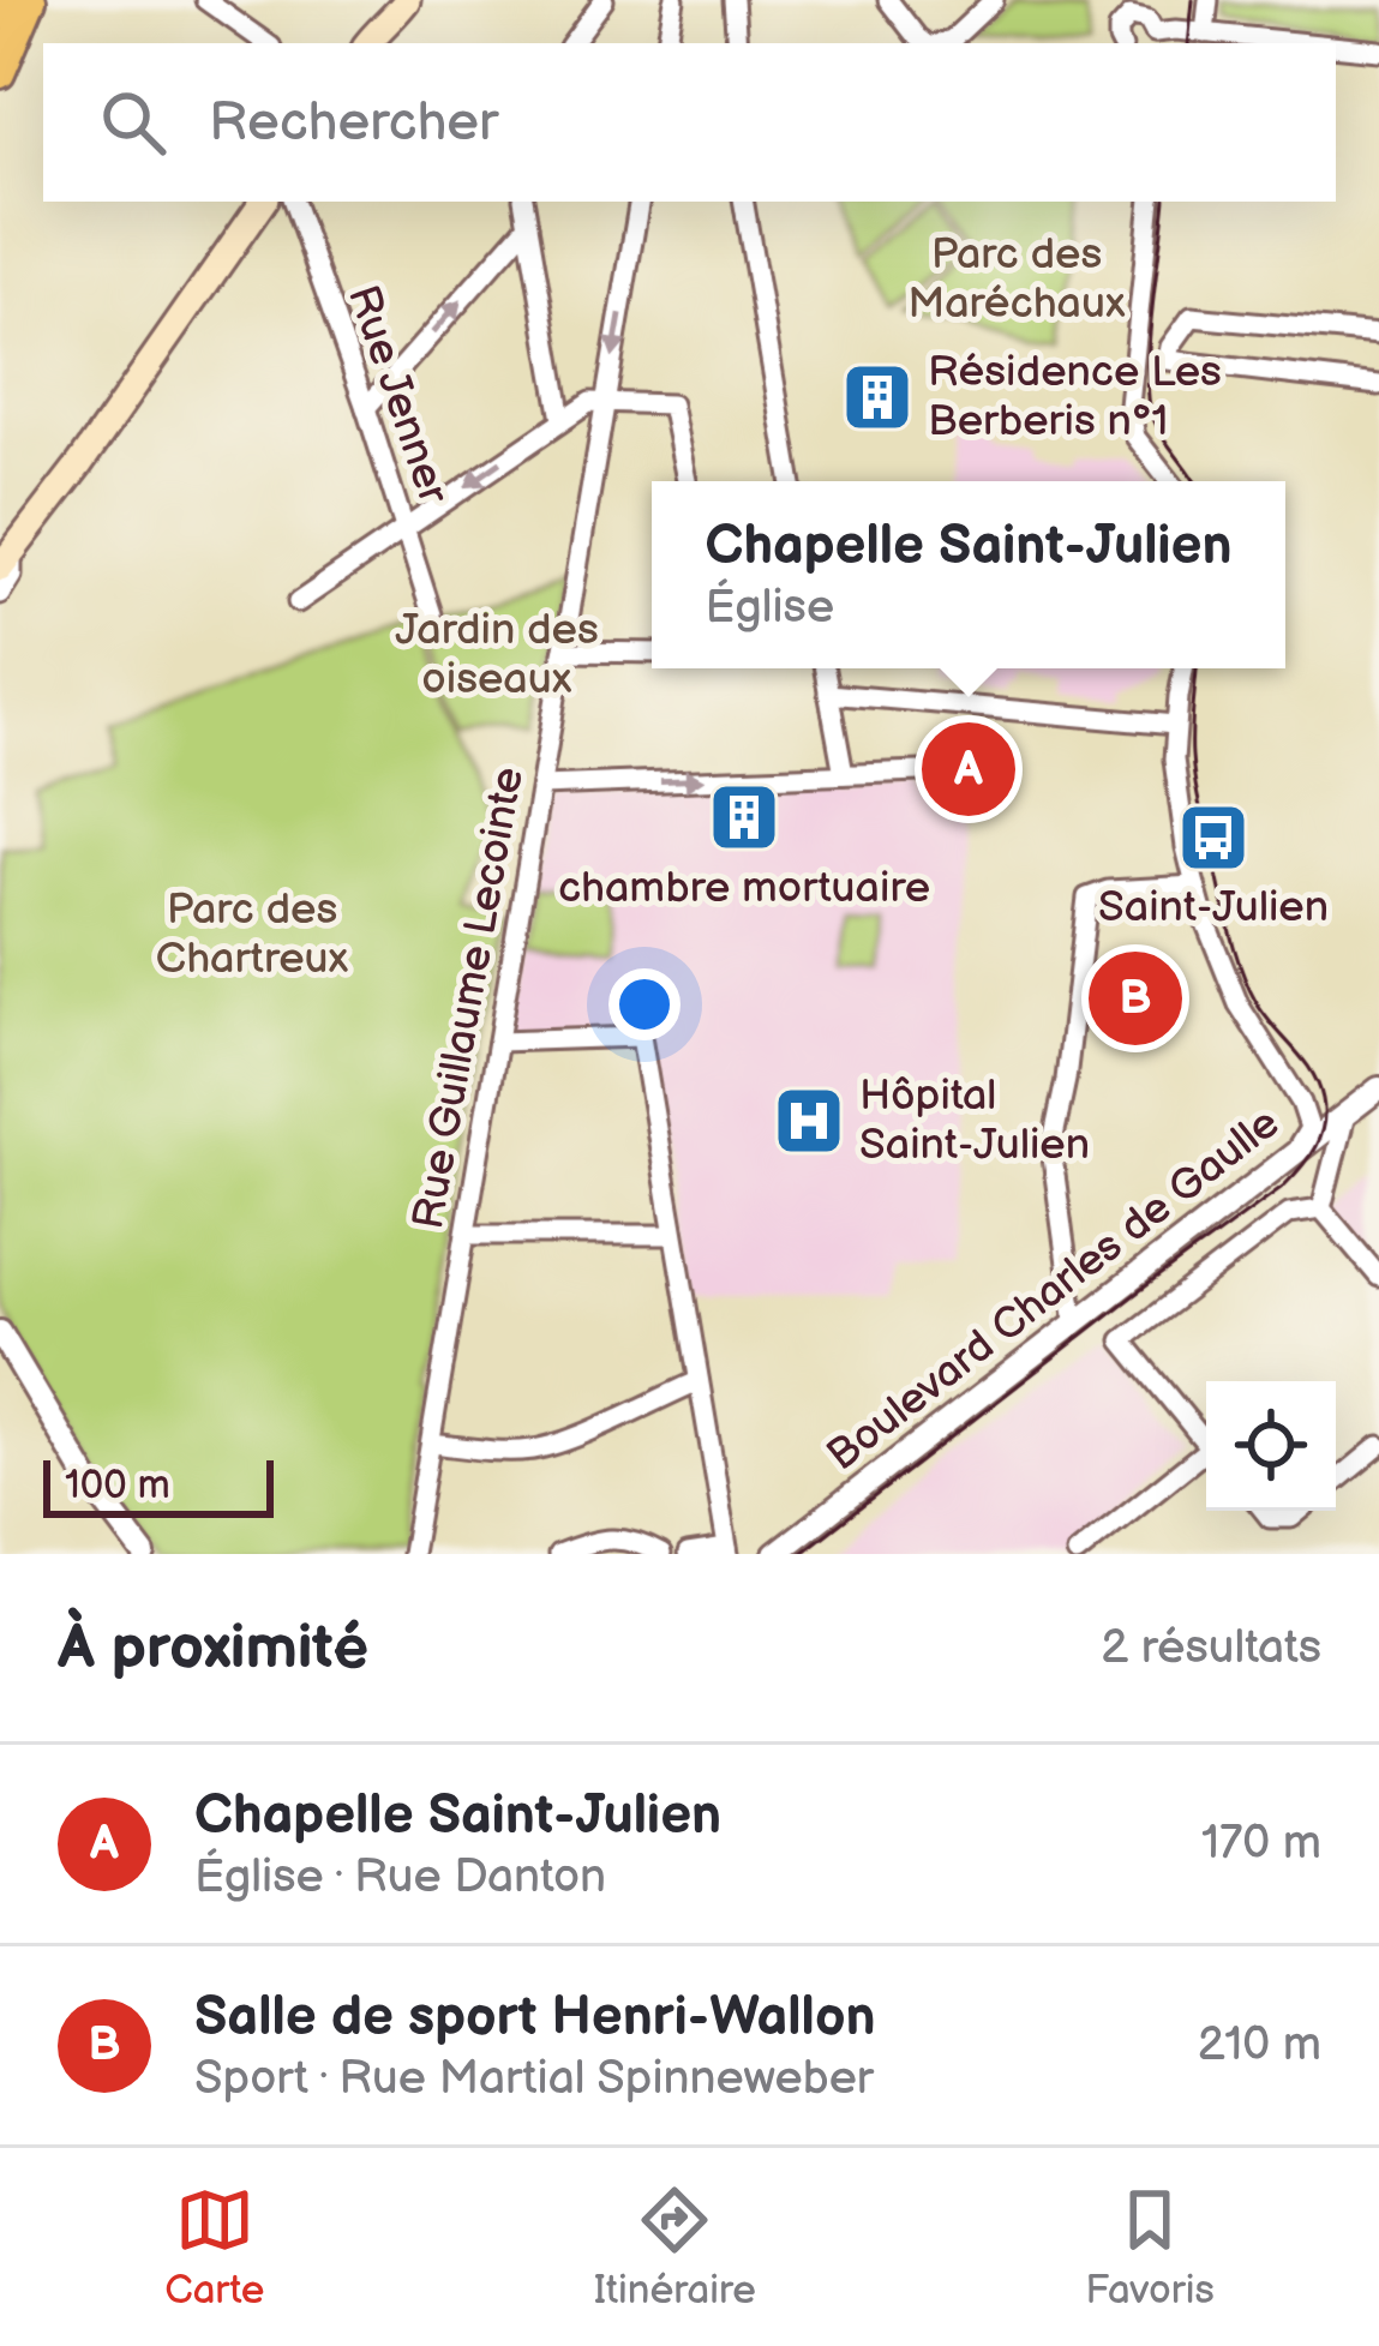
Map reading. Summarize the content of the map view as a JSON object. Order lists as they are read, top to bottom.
{
  "streets": {
    "street": ["Rue Jenner", "Rue Guillaume Lecointe", "Boulevard Charles de Gaulle"]
  },
  "parks": ["Parc des Maréchaux", "Jardin des oiseaux", "Parc des Chartreux"],
  "places": {
    "building": ["Résidence Les Berberis n°1", "chambre mortuaire"],
    "bus stop": ["Saint-Julien"],
    "hospital": ["Hôpital Saint-Julien"]
  },
  "scale_bar": "100 m",
  "page": {
    "search": "Rechercher",
    "popup": ["Chapelle Saint-Julien", "Église"],
    "pins": ["A", "B"],
    "scale": "100 m",
    "heading": ["À proximité", "2 résultats"],
    "list": [
      {
        "mark": "A",
        "name": "Chapelle Saint-Julien",
        "note": "Église · Rue Danton",
        "value": "170 m"
      },
      {
        "mark": "B",
        "name": "Salle de sport Henri-Wallon",
        "note": "Sport · Rue Martial Spinneweber",
        "value": "210 m"
      }
    ],
    "nav": ["Carte", "Itinéraire", "Favoris"]
  }
}
